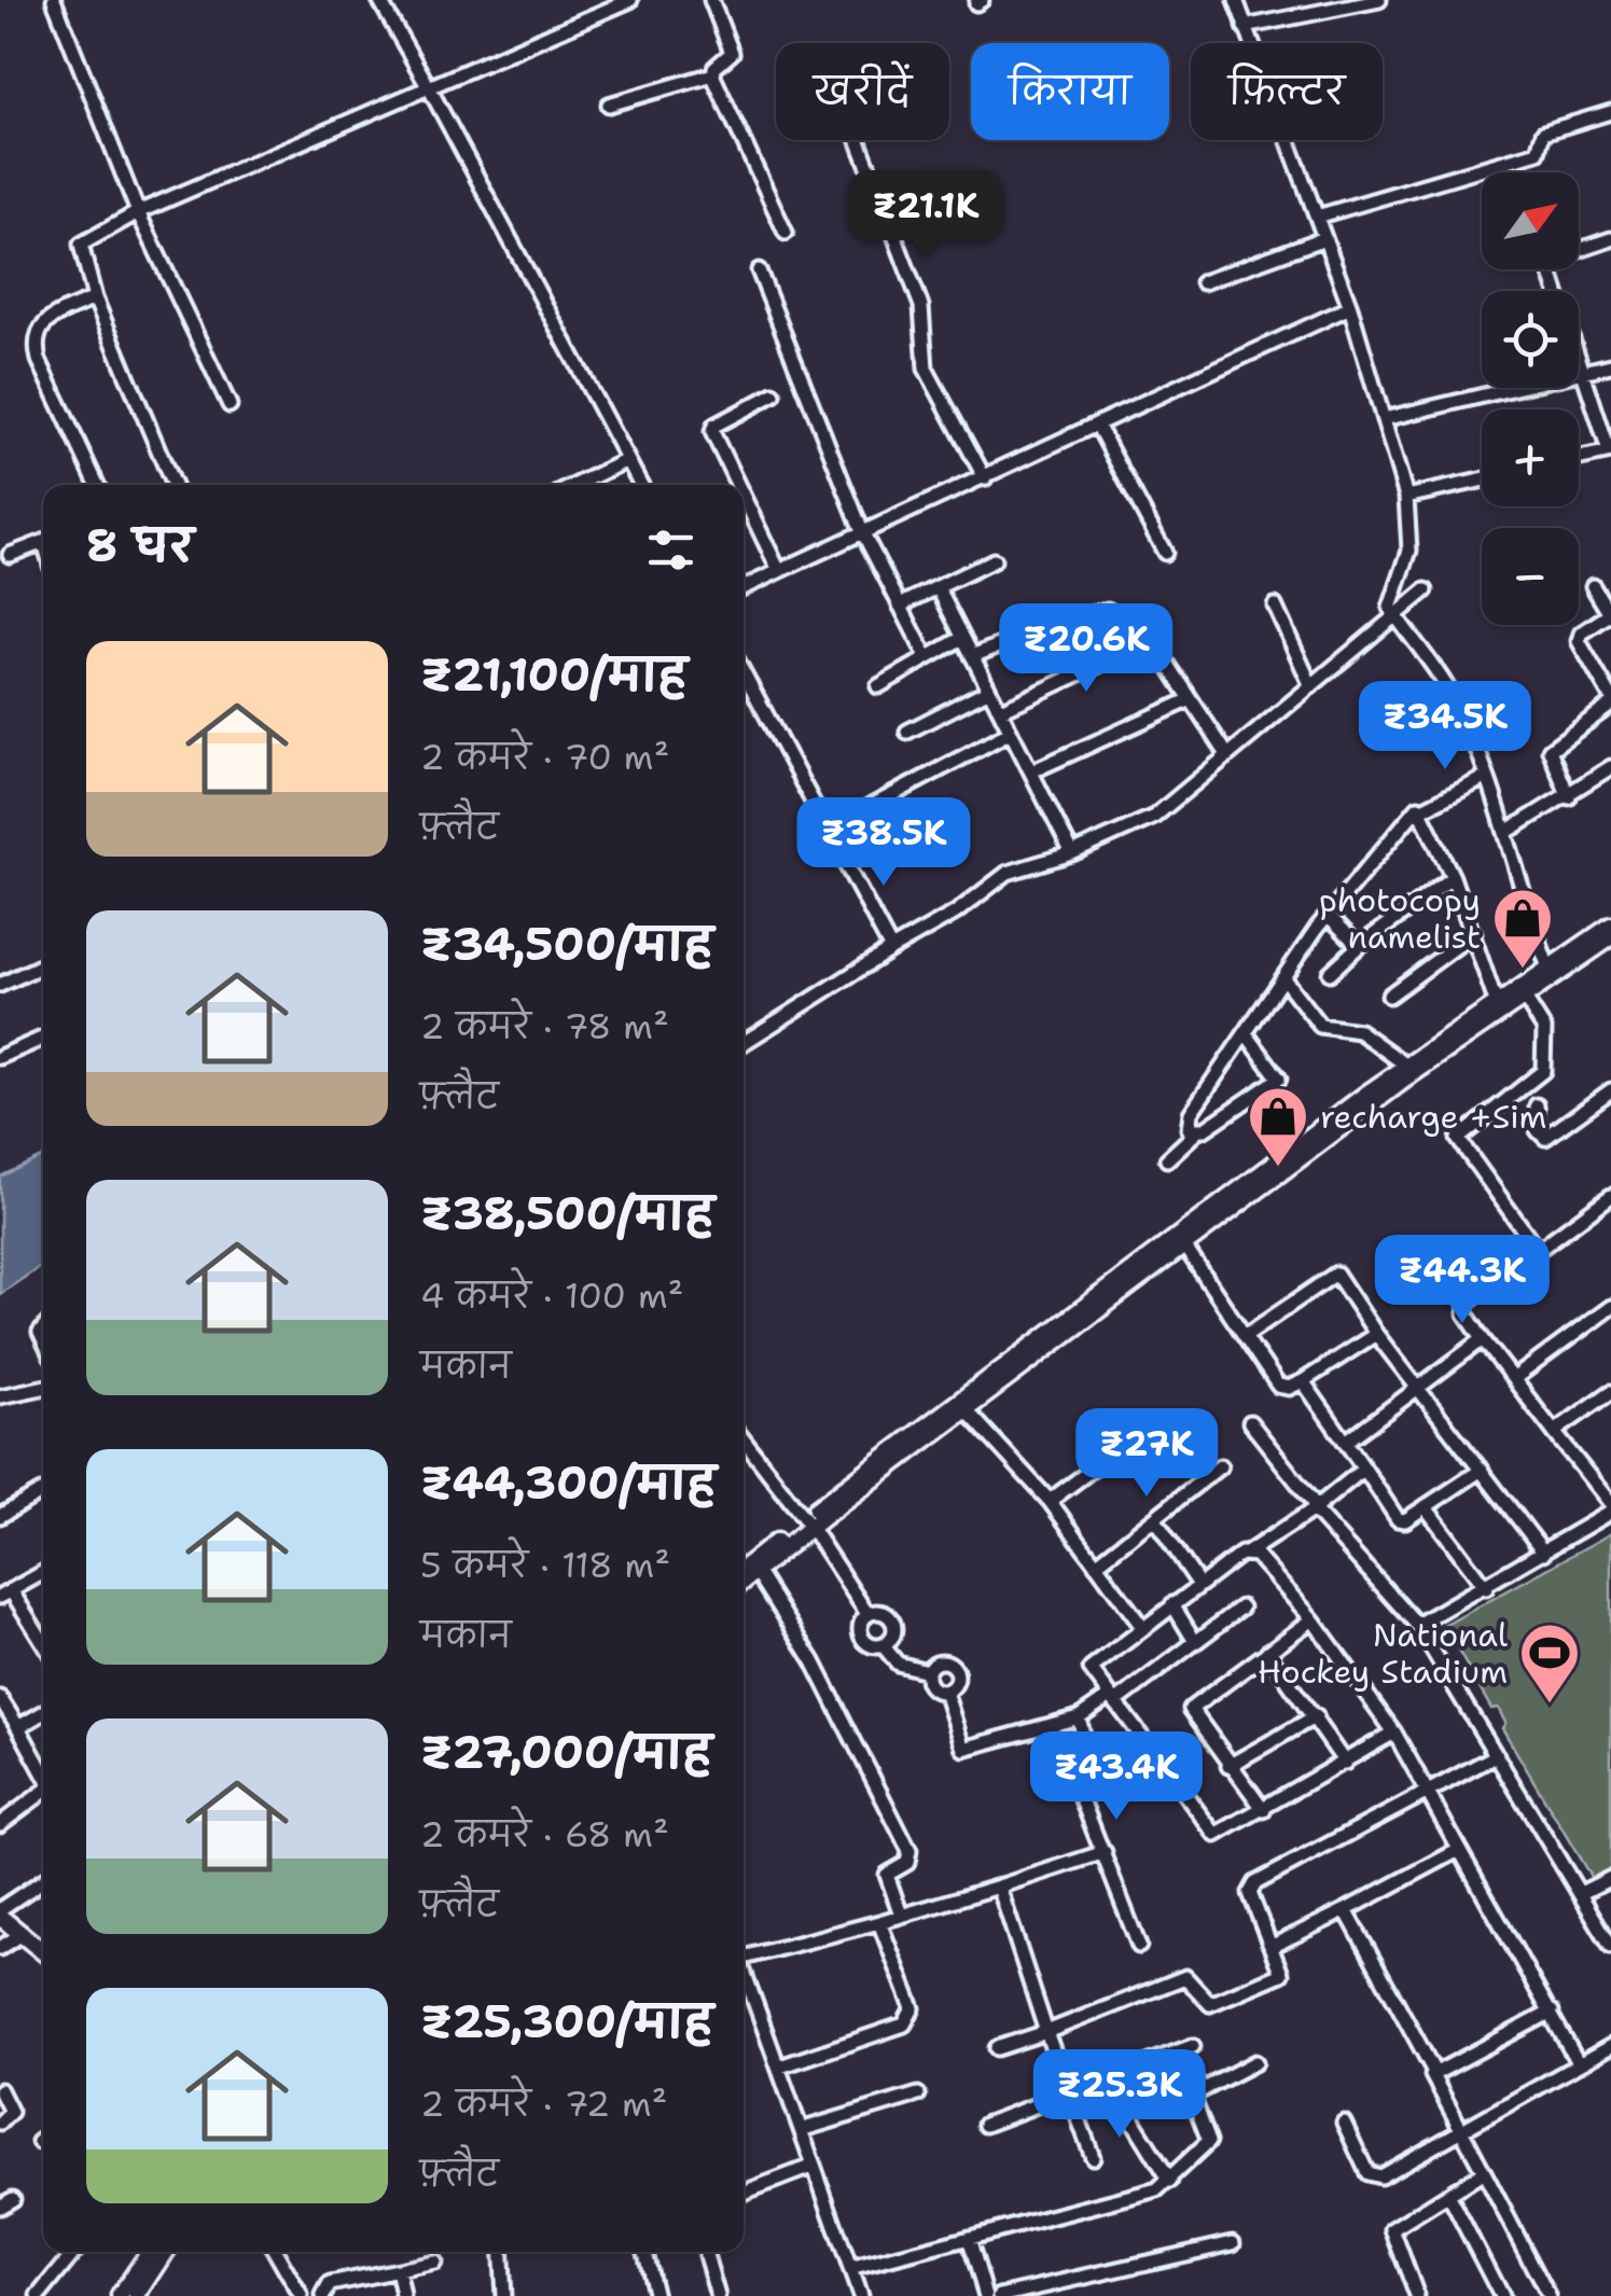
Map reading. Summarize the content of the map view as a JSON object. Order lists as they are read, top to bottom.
{
  "places": {
    "shop": ["photocopy namelist", "recharge +Sim"],
    "sports": ["National Hockey Stadium"]
  },
  "north": "top right",
  "page": {
    "chip": ["खरीदें", "किराया", "फ़िल्टर"],
    "price": [
      "₹21.1K",
      "₹20.6K",
      "₹34.5K",
      "₹38.5K",
      "₹44.3K",
      "₹27K",
      "₹43.4K",
      "₹25.3K"
    ],
    "map_buttons": ["+", "−"],
    "heading": "8 घर",
    "list": [
      {
        "name": "₹21,100/माह",
        "note": "2 कमरे · 70 m² · फ़्लैट"
      },
      {
        "name": "₹34,500/माह",
        "note": "2 कमरे · 78 m² · फ़्लैट"
      },
      {
        "name": "₹38,500/माह",
        "note": "4 कमरे · 100 m² · मकान"
      },
      {
        "name": "₹44,300/माह",
        "note": "5 कमरे · 118 m² · मकान"
      },
      {
        "name": "₹27,000/माह",
        "note": "2 कमरे · 68 m² · फ़्लैट"
      },
      {
        "name": "₹25,300/माह",
        "note": "2 कमरे · 72 m² · फ़्लैट"
      }
    ]
  }
}
